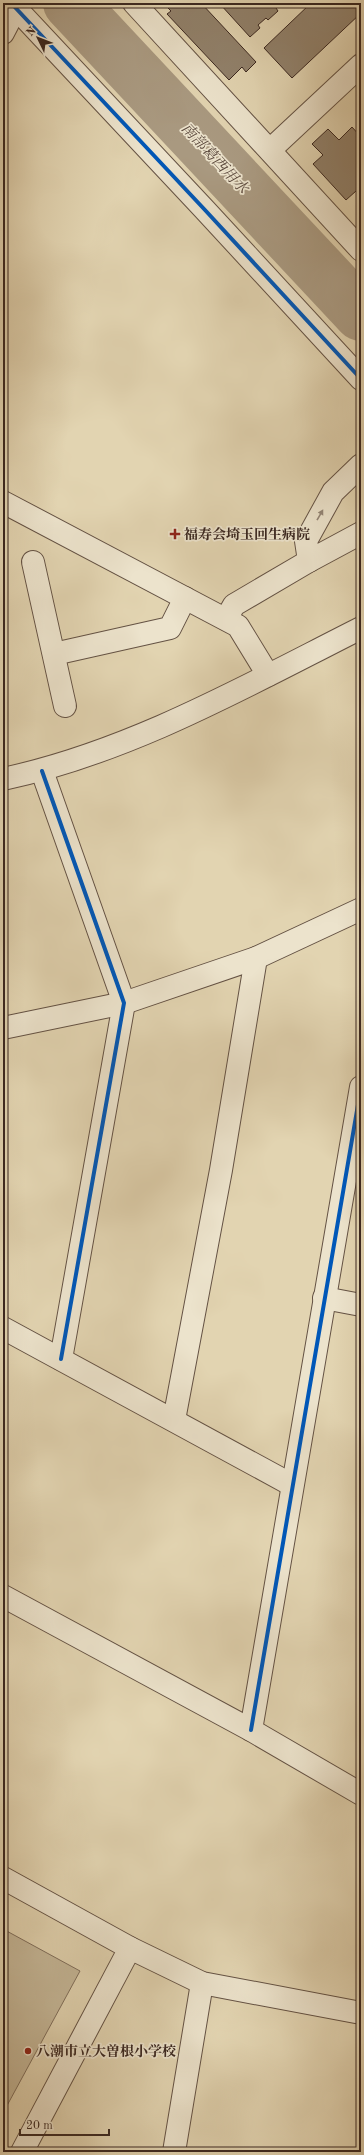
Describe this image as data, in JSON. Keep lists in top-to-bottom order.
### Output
{
  "water": ["南部葛西用水"],
  "places": {
    "health": ["福寿会埼玉回生病院"],
    "other": ["八潮市立大曽根小学校"]
  },
  "scale_bar": "20 m",
  "north": "top left"
}
